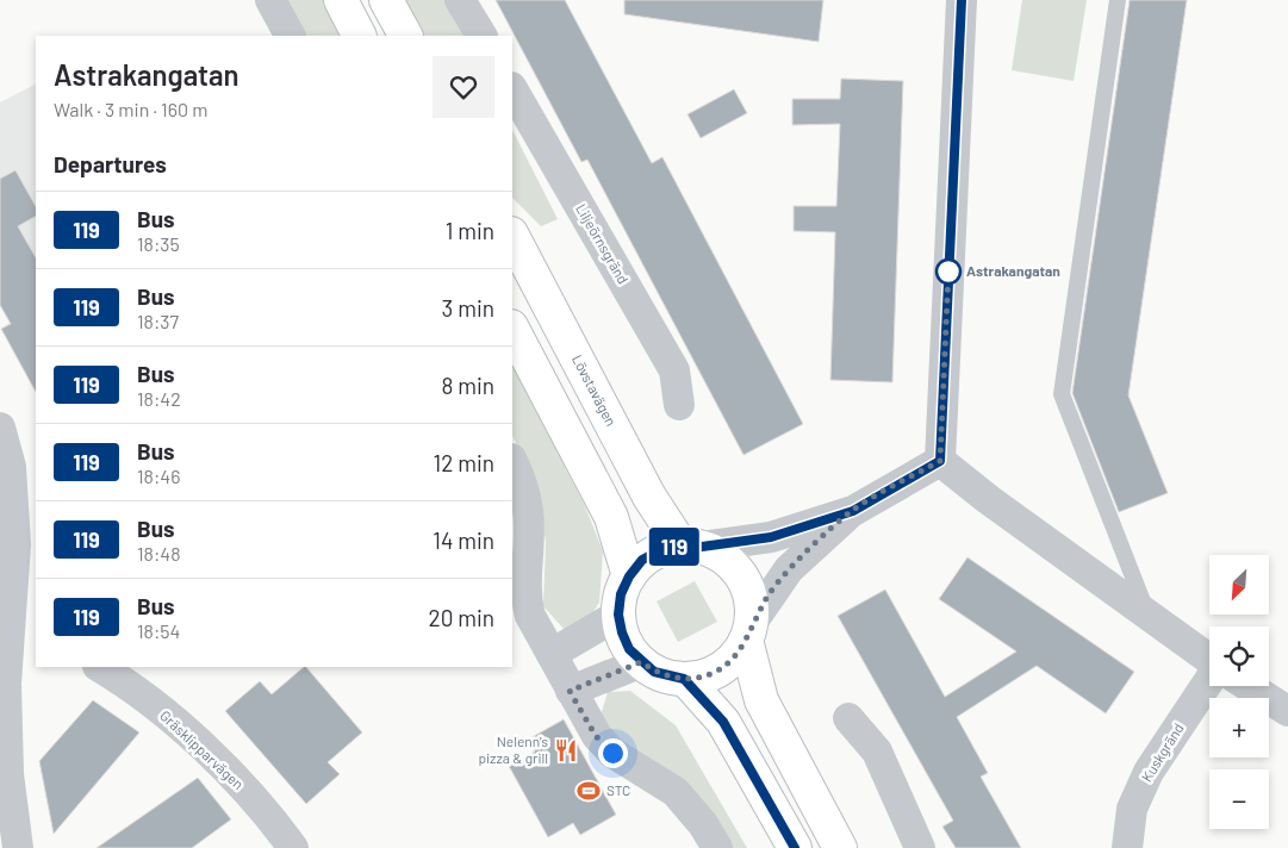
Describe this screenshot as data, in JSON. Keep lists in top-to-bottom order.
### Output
{
  "streets": {
    "street": [
      "Liljeörnsgränd",
      "Lövstavägen",
      "Gräsklipparvägen",
      "Kuskgränd"
    ]
  },
  "places": {
    "other": ["Astrakangatan"],
    "restaurant": ["Nelenn's pizza & grill"],
    "sports": ["STC"]
  },
  "lines": ["bus line 119"],
  "north": "bottom left",
  "page": {
    "on_map": "119",
    "heading": [
      ["Astrakangatan", "Walk · 3 min · 160 m"],
      "Departures"
    ],
    "list": [
      {
        "mark": "119",
        "name": "Bus",
        "note": "18:35",
        "value": "1 min"
      },
      {
        "mark": "119",
        "name": "Bus",
        "note": "18:37",
        "value": "3 min"
      },
      {
        "mark": "119",
        "name": "Bus",
        "note": "18:42",
        "value": "8 min"
      },
      {
        "mark": "119",
        "name": "Bus",
        "note": "18:46",
        "value": "12 min"
      },
      {
        "mark": "119",
        "name": "Bus",
        "note": "18:48",
        "value": "14 min"
      },
      {
        "mark": "119",
        "name": "Bus",
        "note": "18:54",
        "value": "20 min"
      }
    ],
    "map_buttons": ["+", "−"]
  }
}
